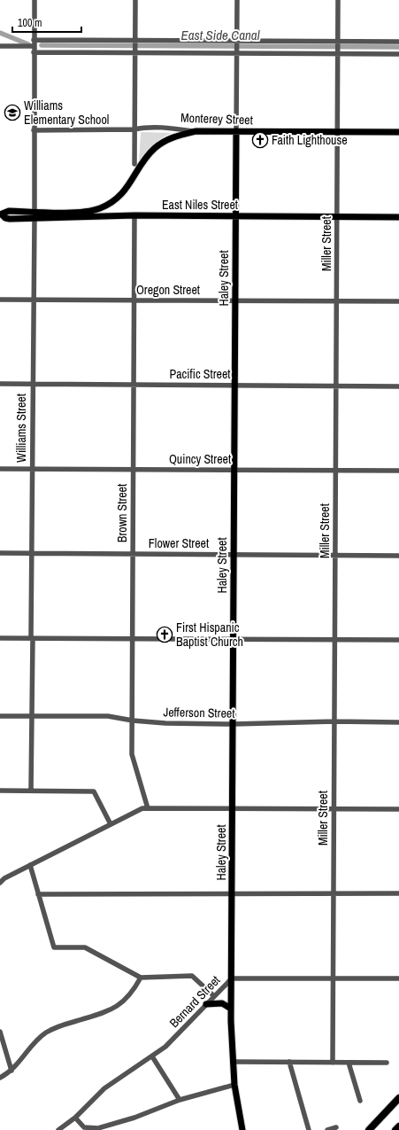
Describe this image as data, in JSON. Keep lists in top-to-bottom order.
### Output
{
  "streets": {
    "main road": ["Monterey Street", "East Niles Street", "Haley Street"],
    "street": [
      "Miller Street",
      "Oregon Street",
      "Pacific Street",
      "Williams Street",
      "Quincy Street",
      "Brown Street",
      "Flower Street",
      "Jefferson Street",
      "Bernard Street"
    ]
  },
  "crossings": [
    ["Monterey Street", "East Niles Street"],
    ["Monterey Street", "Miller Street"],
    ["Monterey Street", "Haley Street"],
    ["Monterey Street", "Williams Street"],
    ["East Niles Street", "Miller Street"],
    ["East Niles Street", "Haley Street"],
    ["East Niles Street", "Williams Street"],
    ["East Niles Street", "Brown Street"],
    ["Miller Street", "Oregon Street"],
    ["Miller Street", "Pacific Street"],
    ["Miller Street", "Quincy Street"],
    ["Miller Street", "Flower Street"],
    ["Miller Street", "Jefferson Street"],
    ["Miller Street", "Bernard Street"],
    ["Haley Street", "Oregon Street"],
    ["Haley Street", "Pacific Street"],
    ["Haley Street", "Quincy Street"],
    ["Haley Street", "Flower Street"],
    ["Haley Street", "Jefferson Street"],
    ["Haley Street", "Bernard Street"],
    ["Oregon Street", "Williams Street"],
    ["Oregon Street", "Brown Street"],
    ["Pacific Street", "Williams Street"],
    ["Pacific Street", "Brown Street"],
    ["Williams Street", "Quincy Street"],
    ["Williams Street", "Flower Street"],
    ["Williams Street", "Jefferson Street"],
    ["Quincy Street", "Brown Street"],
    ["Brown Street", "Flower Street"],
    ["Brown Street", "Jefferson Street"]
  ],
  "water": ["East Side Canal"],
  "places": {
    "school or university": ["Williams Elementary School"],
    "church": ["Faith Lighthouse", "First Hispanic Baptist Church"]
  },
  "scale_bar": "100 m"
}
